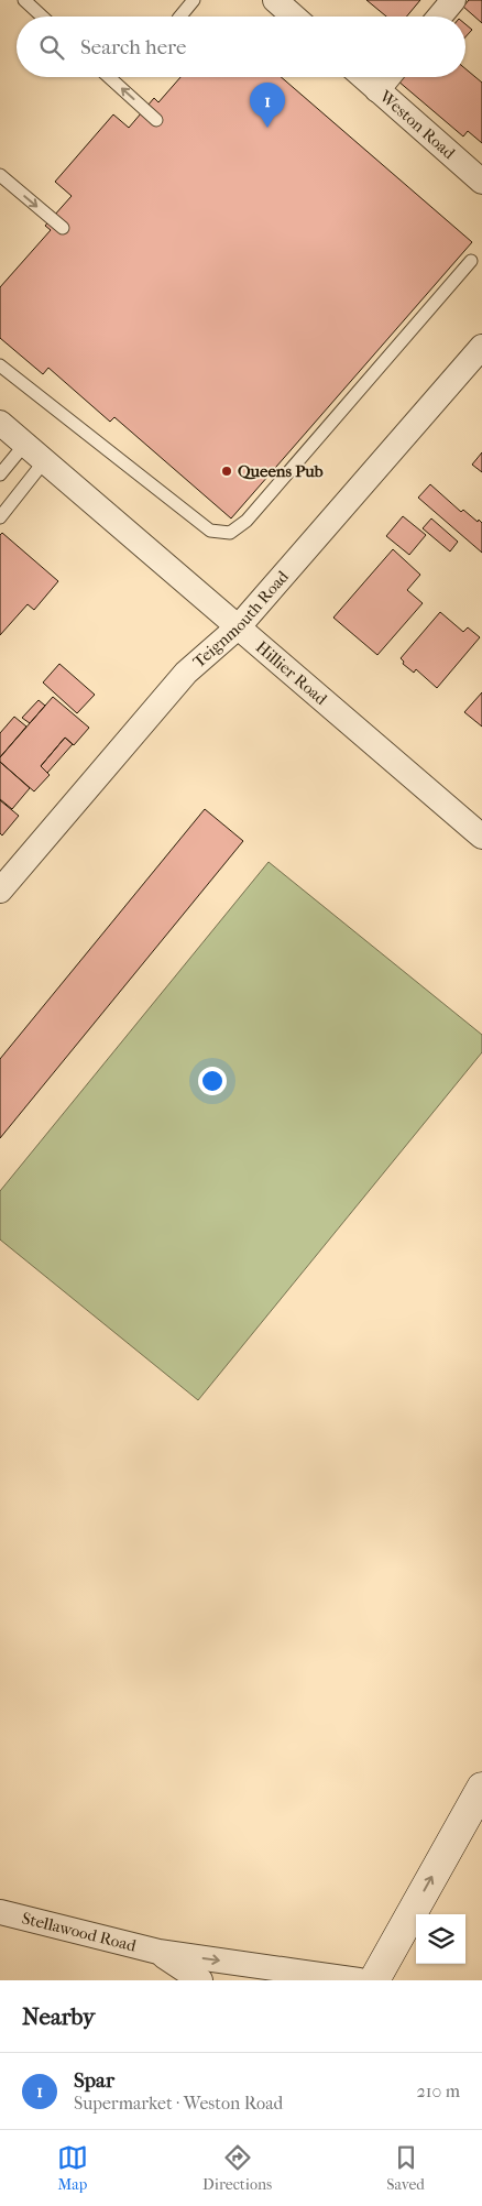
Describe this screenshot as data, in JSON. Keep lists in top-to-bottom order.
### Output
{
  "streets": {
    "street": [
      "Weston Road",
      "Teignmouth Road",
      "Hillier Road",
      "Stellawood Road"
    ]
  },
  "crossings": [
    ["Teignmouth Road", "Hillier Road"]
  ],
  "one_way": ["Stellawood Road"],
  "places": ["Queens Pub"],
  "page": {
    "search": "Search here",
    "pins": "1",
    "heading": "Nearby",
    "list": [
      {
        "mark": "1",
        "name": "Spar",
        "note": "Supermarket · Weston Road",
        "value": "210 m"
      }
    ],
    "nav": ["Map", "Directions", "Saved"]
  }
}
